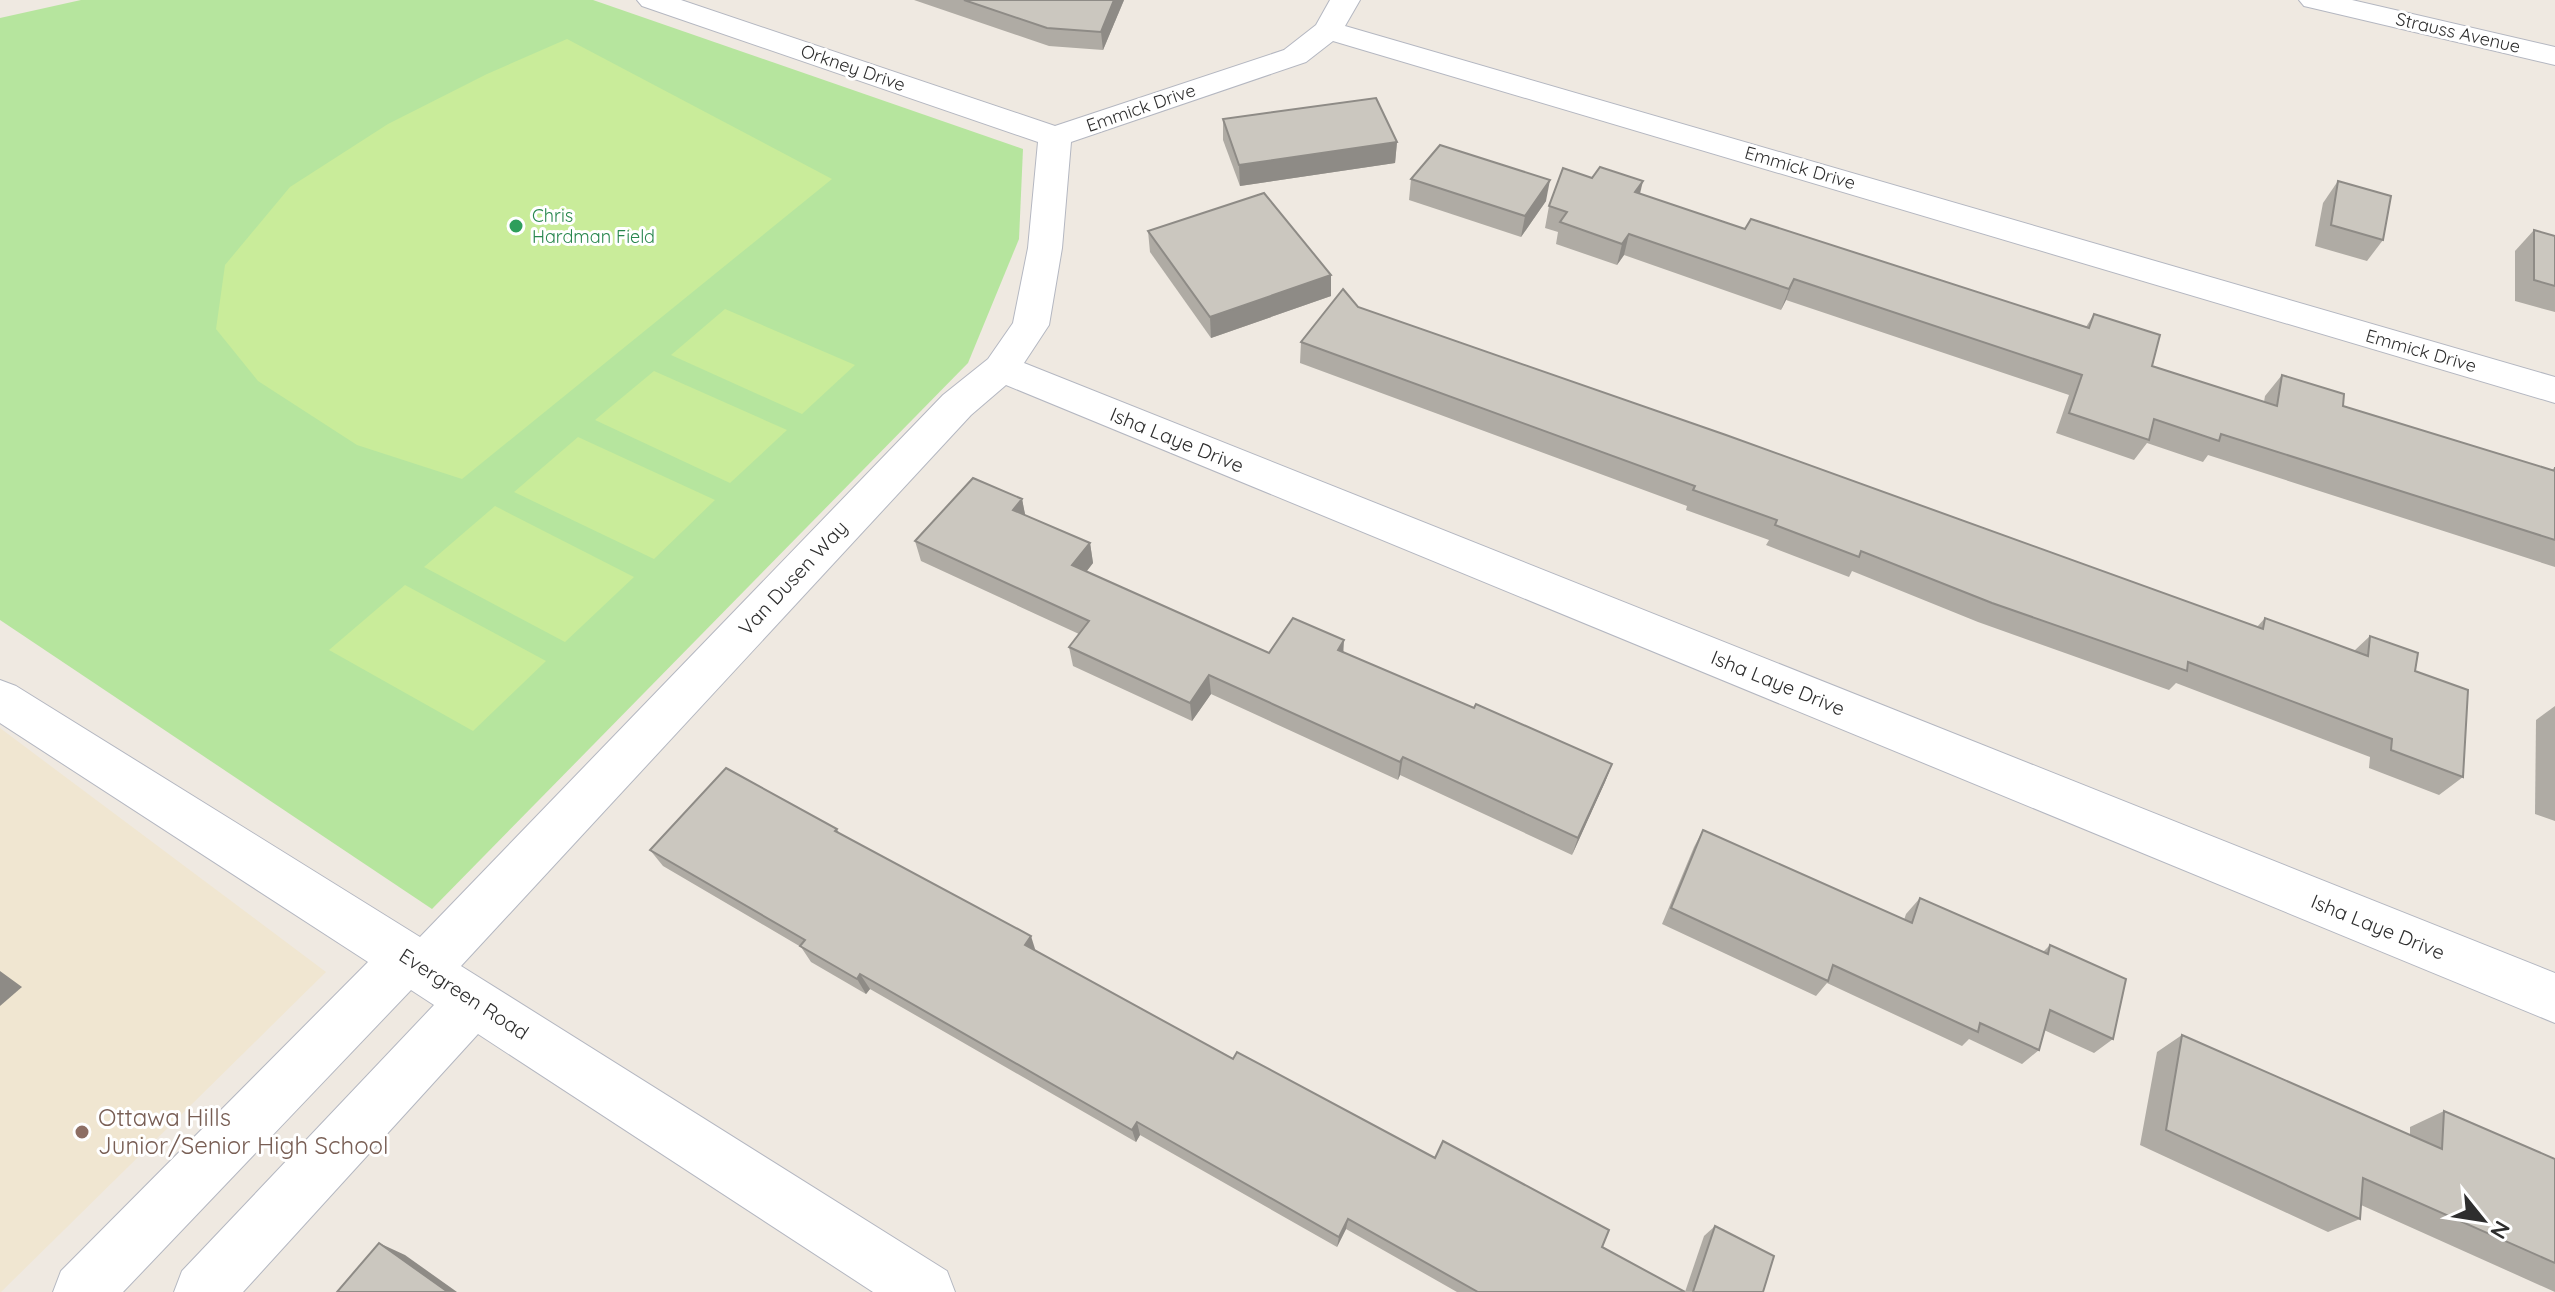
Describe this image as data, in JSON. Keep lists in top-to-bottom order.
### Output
{
  "streets": {
    "street": [
      "Strauss Avenue",
      "Orkney Drive",
      "Emmick Drive",
      "Isha Laye Drive",
      "Van Dusen Way",
      "Evergreen Road"
    ]
  },
  "crossings": [
    ["Orkney Drive", "Emmick Drive"],
    ["Orkney Drive", "Van Dusen Way"],
    ["Emmick Drive", "Van Dusen Way"],
    ["Isha Laye Drive", "Van Dusen Way"],
    ["Van Dusen Way", "Evergreen Road"]
  ],
  "places": ["Chris Hardman Field", "Ottawa Hills Junior/Senior High School"],
  "north": "bottom right"
}
